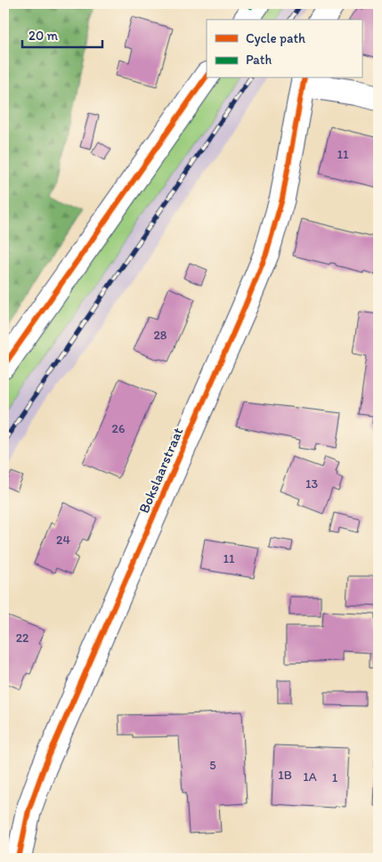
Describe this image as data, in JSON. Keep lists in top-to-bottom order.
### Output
{
  "streets": {
    "street": ["Bokslaarstraat"]
  },
  "house_numbers": [
    "11",
    "28",
    "26",
    "13",
    "24",
    "11",
    "22",
    "5",
    "1B",
    "1A",
    "1"
  ],
  "legend": ["Cycle path", "Path"],
  "scale_bar": "20 m"
}
